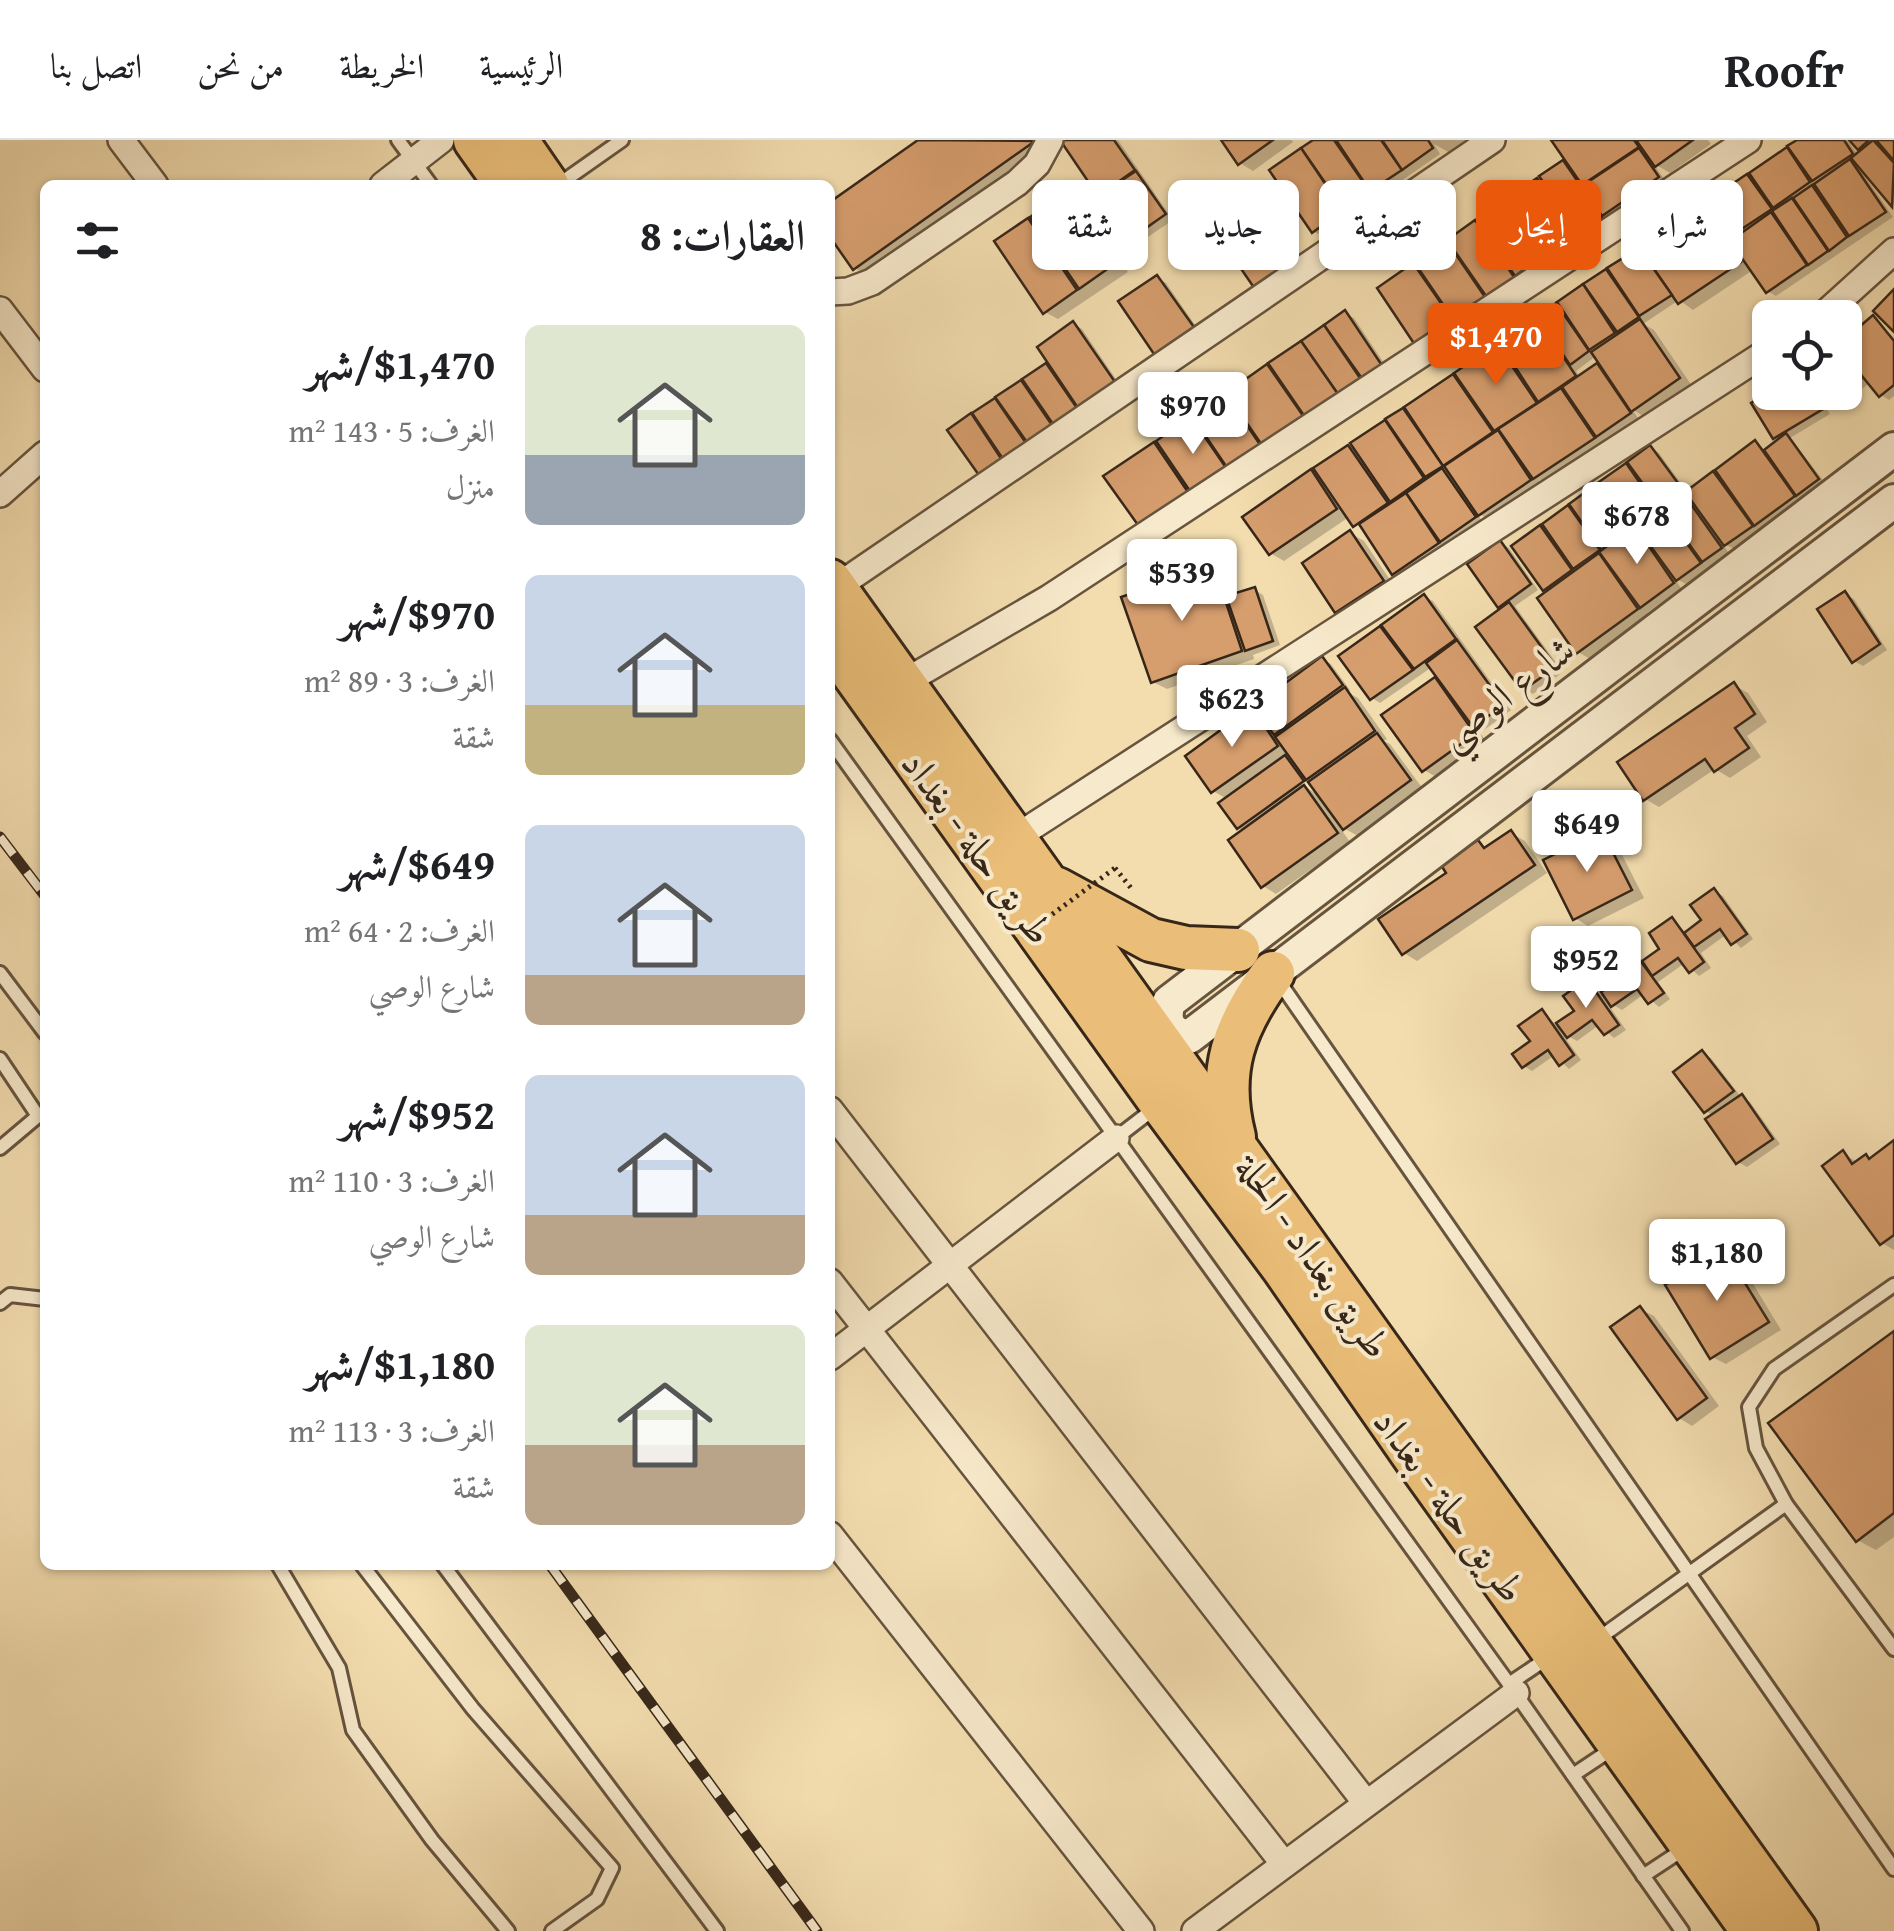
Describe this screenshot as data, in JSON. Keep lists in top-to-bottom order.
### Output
{
  "streets": {
    "main road": ["طريق حلة - بغداد", "طريق بغداد - الحلة"],
    "street": ["شارع الوصي"]
  },
  "crossings": [
    ["طريق حلة - بغداد", "طريق بغداد - الحلة"]
  ],
  "page": {
    "header": "Roofr",
    "nav": [
      "الرئيسية",
      "الخريطة",
      "من نحن",
      "اتصل بنا"
    ],
    "chip": [
      "شراء",
      "إيجار",
      "تصفية",
      "جديد",
      "شقة"
    ],
    "heading": "العقارات: 8",
    "list": [
      {
        "name": "$1,470/شهر",
        "note": "الغرف: 5 · 143 m² · منزل"
      },
      {
        "name": "$970/شهر",
        "note": "الغرف: 3 · 89 m² · شقة"
      },
      {
        "name": "$649/شهر",
        "note": "الغرف: 2 · 64 m² · شارع الوصي"
      },
      {
        "name": "$952/شهر",
        "note": "الغرف: 3 · 110 m² · شارع الوصي"
      },
      {
        "name": "$1,180/شهر",
        "note": "الغرف: 3 · 113 m² · شقة"
      }
    ],
    "price": [
      "$1,470",
      "$970",
      "$678",
      "$539",
      "$623",
      "$649",
      "$952",
      "$1,180"
    ]
  }
}
